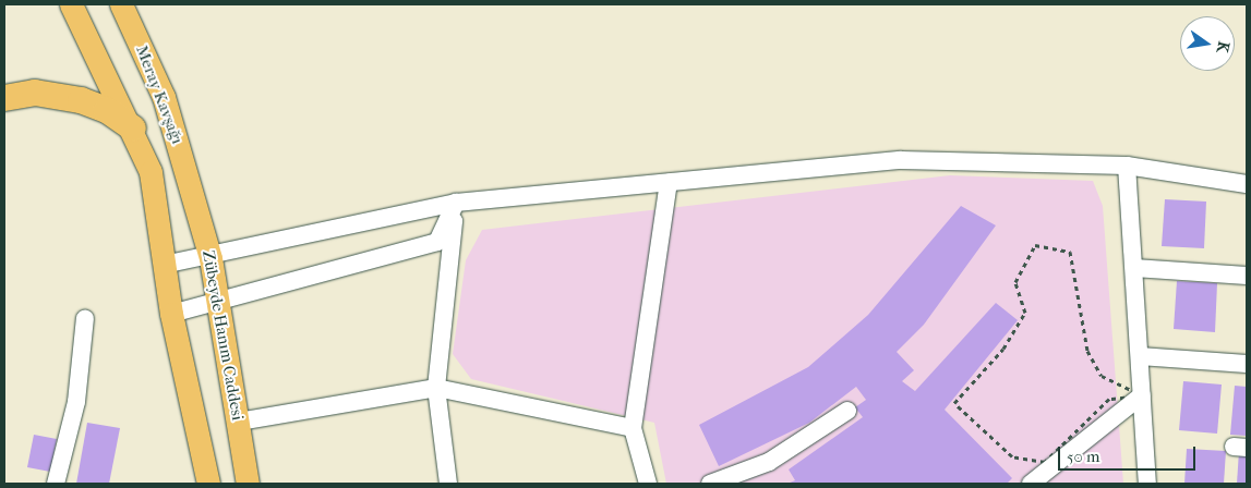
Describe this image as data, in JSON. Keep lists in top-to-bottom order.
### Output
{
  "streets": {
    "main road": ["Meray Kavşağı", "Zübeyde Hanım Caddesi"]
  },
  "crossings": [
    ["Meray Kavşağı", "Zübeyde Hanım Caddesi"]
  ],
  "scale_bar": "50 m",
  "north": "right"
}
